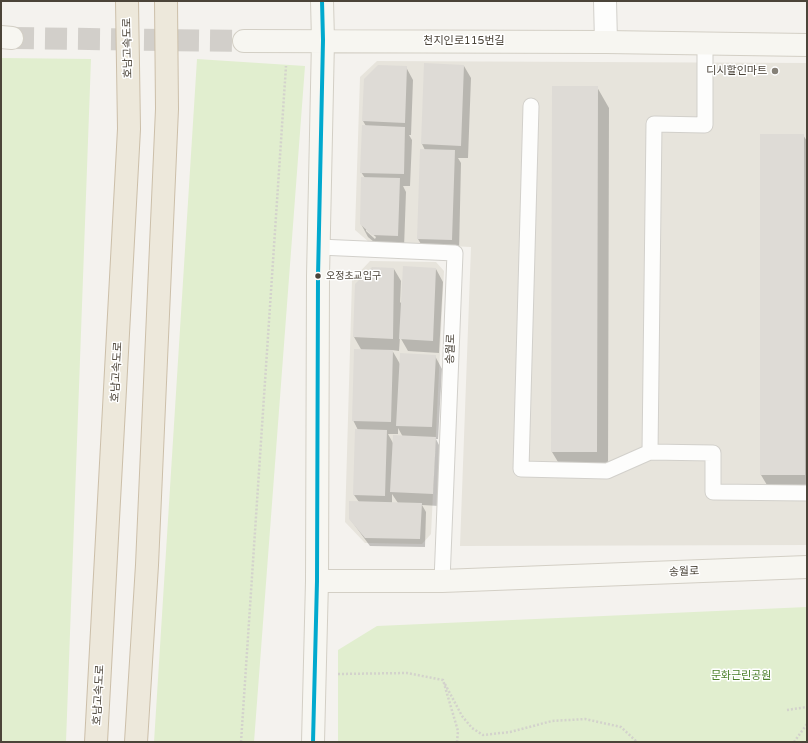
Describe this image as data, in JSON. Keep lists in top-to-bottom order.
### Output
{
  "streets": {
    "highway": ["호남고속도로"],
    "street": ["천지인로115번길", "송월로"]
  },
  "parks": ["문화근린공원"],
  "places": ["디시할인마트", "오정초교입구"]
}
